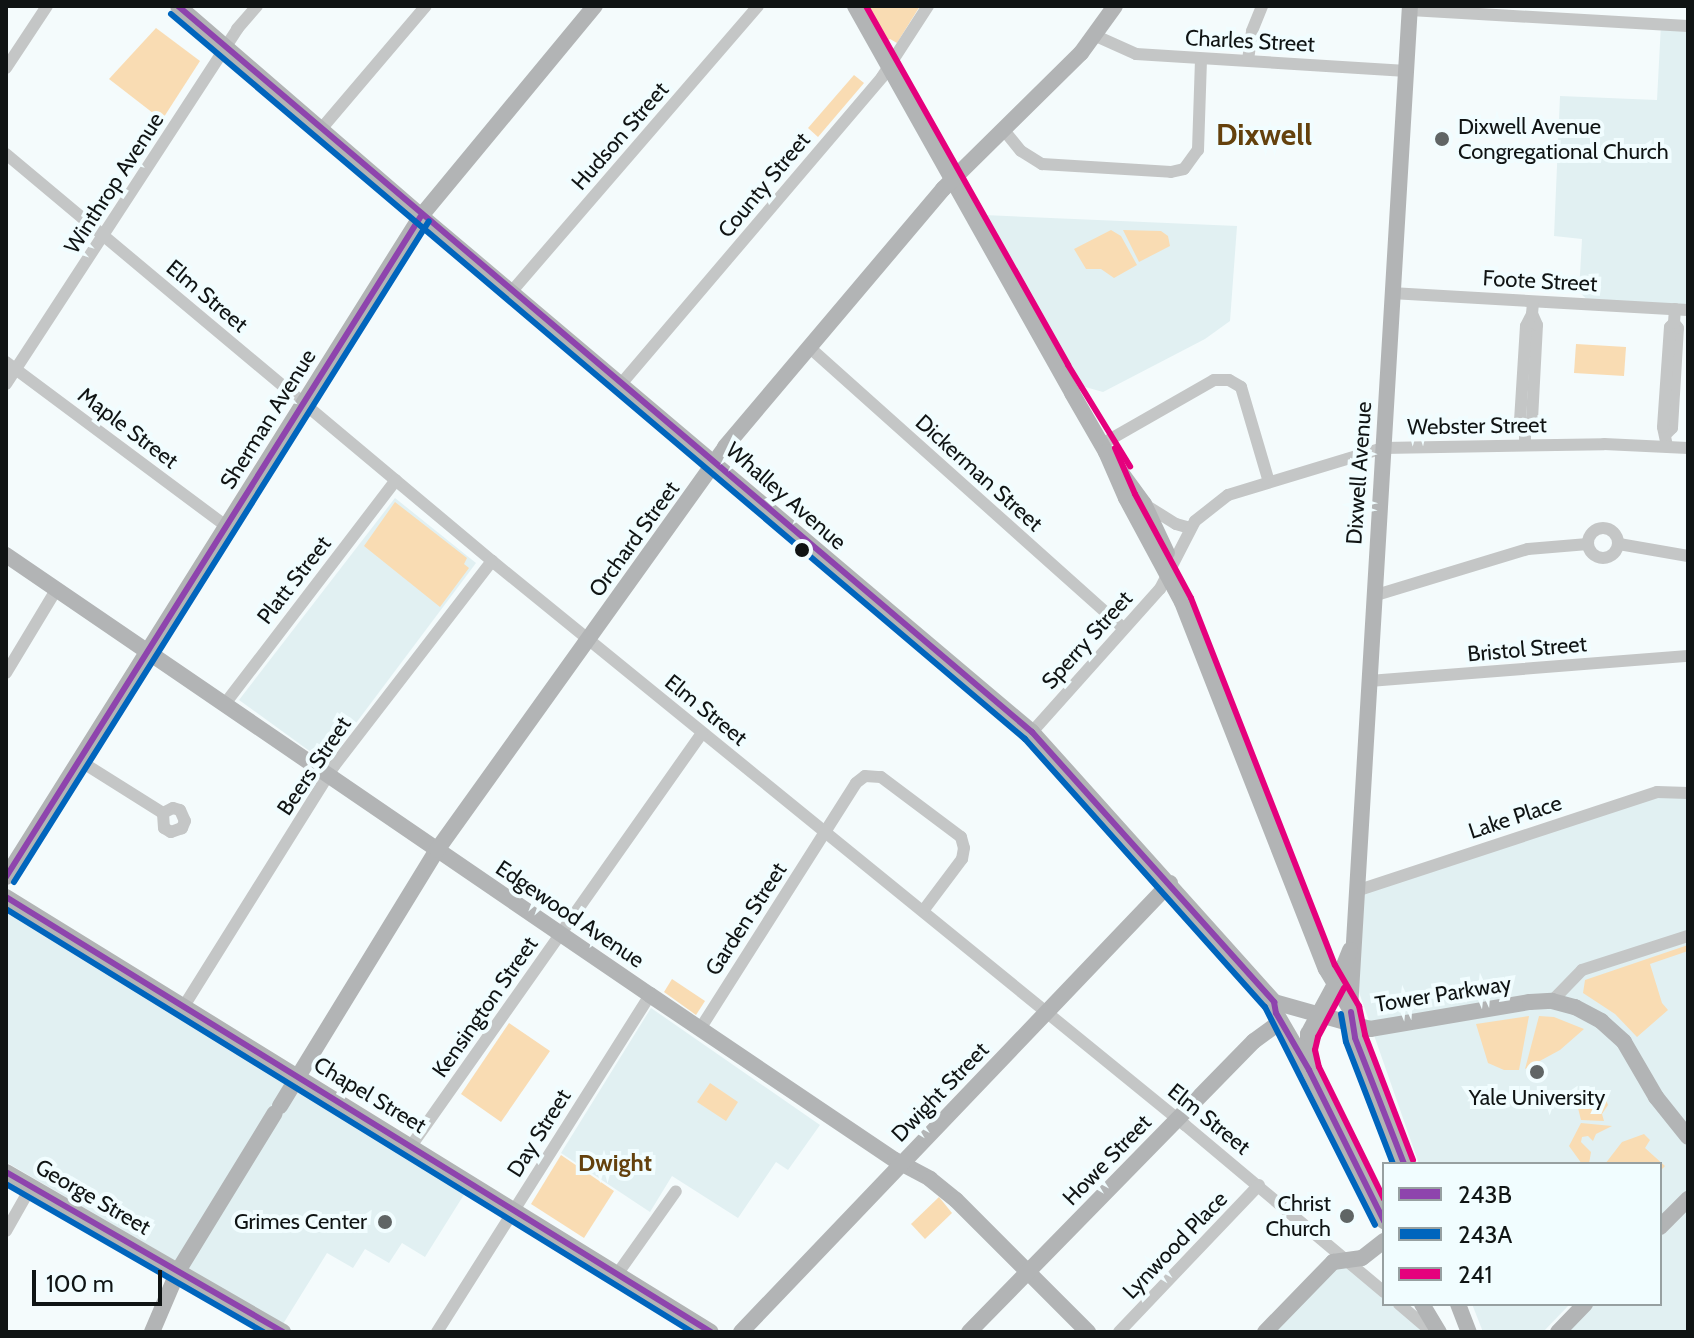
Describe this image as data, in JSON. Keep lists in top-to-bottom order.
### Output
{
  "streets": {
    "main road": [
      "Sherman Avenue",
      "Dixwell Avenue",
      "Whalley Avenue",
      "Orchard Street",
      "Edgewood Avenue",
      "Tower Parkway",
      "Dwight Street",
      "Chapel Street",
      "Howe Street",
      "George Street"
    ],
    "street": [
      "Charles Street",
      "Hudson Street",
      "Winthrop Avenue",
      "County Street",
      "Foote Street",
      "Elm Street",
      "Webster Street",
      "Maple Street",
      "Dickerman Street",
      "Platt Street",
      "Sperry Street",
      "Bristol Street",
      "Beers Street",
      "Lake Place",
      "Garden Street",
      "Kensington Street",
      "Day Street",
      "Lynwood Place"
    ]
  },
  "crossings": [
    ["Charles Street", "Dixwell Avenue"],
    ["Charles Street", "Orchard Street"],
    ["Hudson Street", "Whalley Avenue"],
    ["Winthrop Avenue", "Elm Street"],
    ["Winthrop Avenue", "Maple Street"],
    ["Winthrop Avenue", "Whalley Avenue"],
    ["County Street", "Whalley Avenue"],
    ["Foote Street", "Dixwell Avenue"],
    ["Elm Street", "Sherman Avenue"],
    ["Elm Street", "Orchard Street"],
    ["Elm Street", "Platt Street"],
    ["Elm Street", "Beers Street"],
    ["Elm Street", "Garden Street"],
    ["Elm Street", "Kensington Street"],
    ["Elm Street", "Dwight Street"],
    ["Elm Street", "Howe Street"],
    ["Elm Street", "Lynwood Place"],
    ["Sherman Avenue", "Maple Street"],
    ["Sherman Avenue", "Whalley Avenue"],
    ["Sherman Avenue", "Edgewood Avenue"],
    ["Webster Street", "Dixwell Avenue"],
    ["Webster Street", "Sperry Street"],
    ["Dickerman Street", "Orchard Street"],
    ["Dickerman Street", "Sperry Street"],
    ["Dixwell Avenue", "Whalley Avenue"],
    ["Dixwell Avenue", "Bristol Street"],
    ["Dixwell Avenue", "Lake Place"],
    ["Dixwell Avenue", "Tower Parkway"],
    ["Whalley Avenue", "Orchard Street"],
    ["Whalley Avenue", "Sperry Street"],
    ["Whalley Avenue", "Tower Parkway"],
    ["Whalley Avenue", "Dwight Street"],
    ["Whalley Avenue", "Howe Street"],
    ["Orchard Street", "Edgewood Avenue"],
    ["Orchard Street", "Chapel Street"],
    ["Orchard Street", "George Street"],
    ["Platt Street", "Edgewood Avenue"],
    ["Beers Street", "Edgewood Avenue"],
    ["Beers Street", "Chapel Street"],
    ["Edgewood Avenue", "Garden Street"],
    ["Edgewood Avenue", "Kensington Street"],
    ["Edgewood Avenue", "Dwight Street"],
    ["Edgewood Avenue", "Day Street"],
    ["Edgewood Avenue", "Howe Street"],
    ["Kensington Street", "Chapel Street"],
    ["Chapel Street", "Day Street"]
  ],
  "districts": ["Dixwell", "Dwight"],
  "places": [
    "Dixwell Avenue Congregational Church",
    "Yale University",
    "Christ Church",
    "Grimes Center"
  ],
  "lines": ["transit line 243B", "transit line 241", "transit line 243A"],
  "legend": ["243B", "243A", "241"],
  "scale_bar": "100 m"
}
